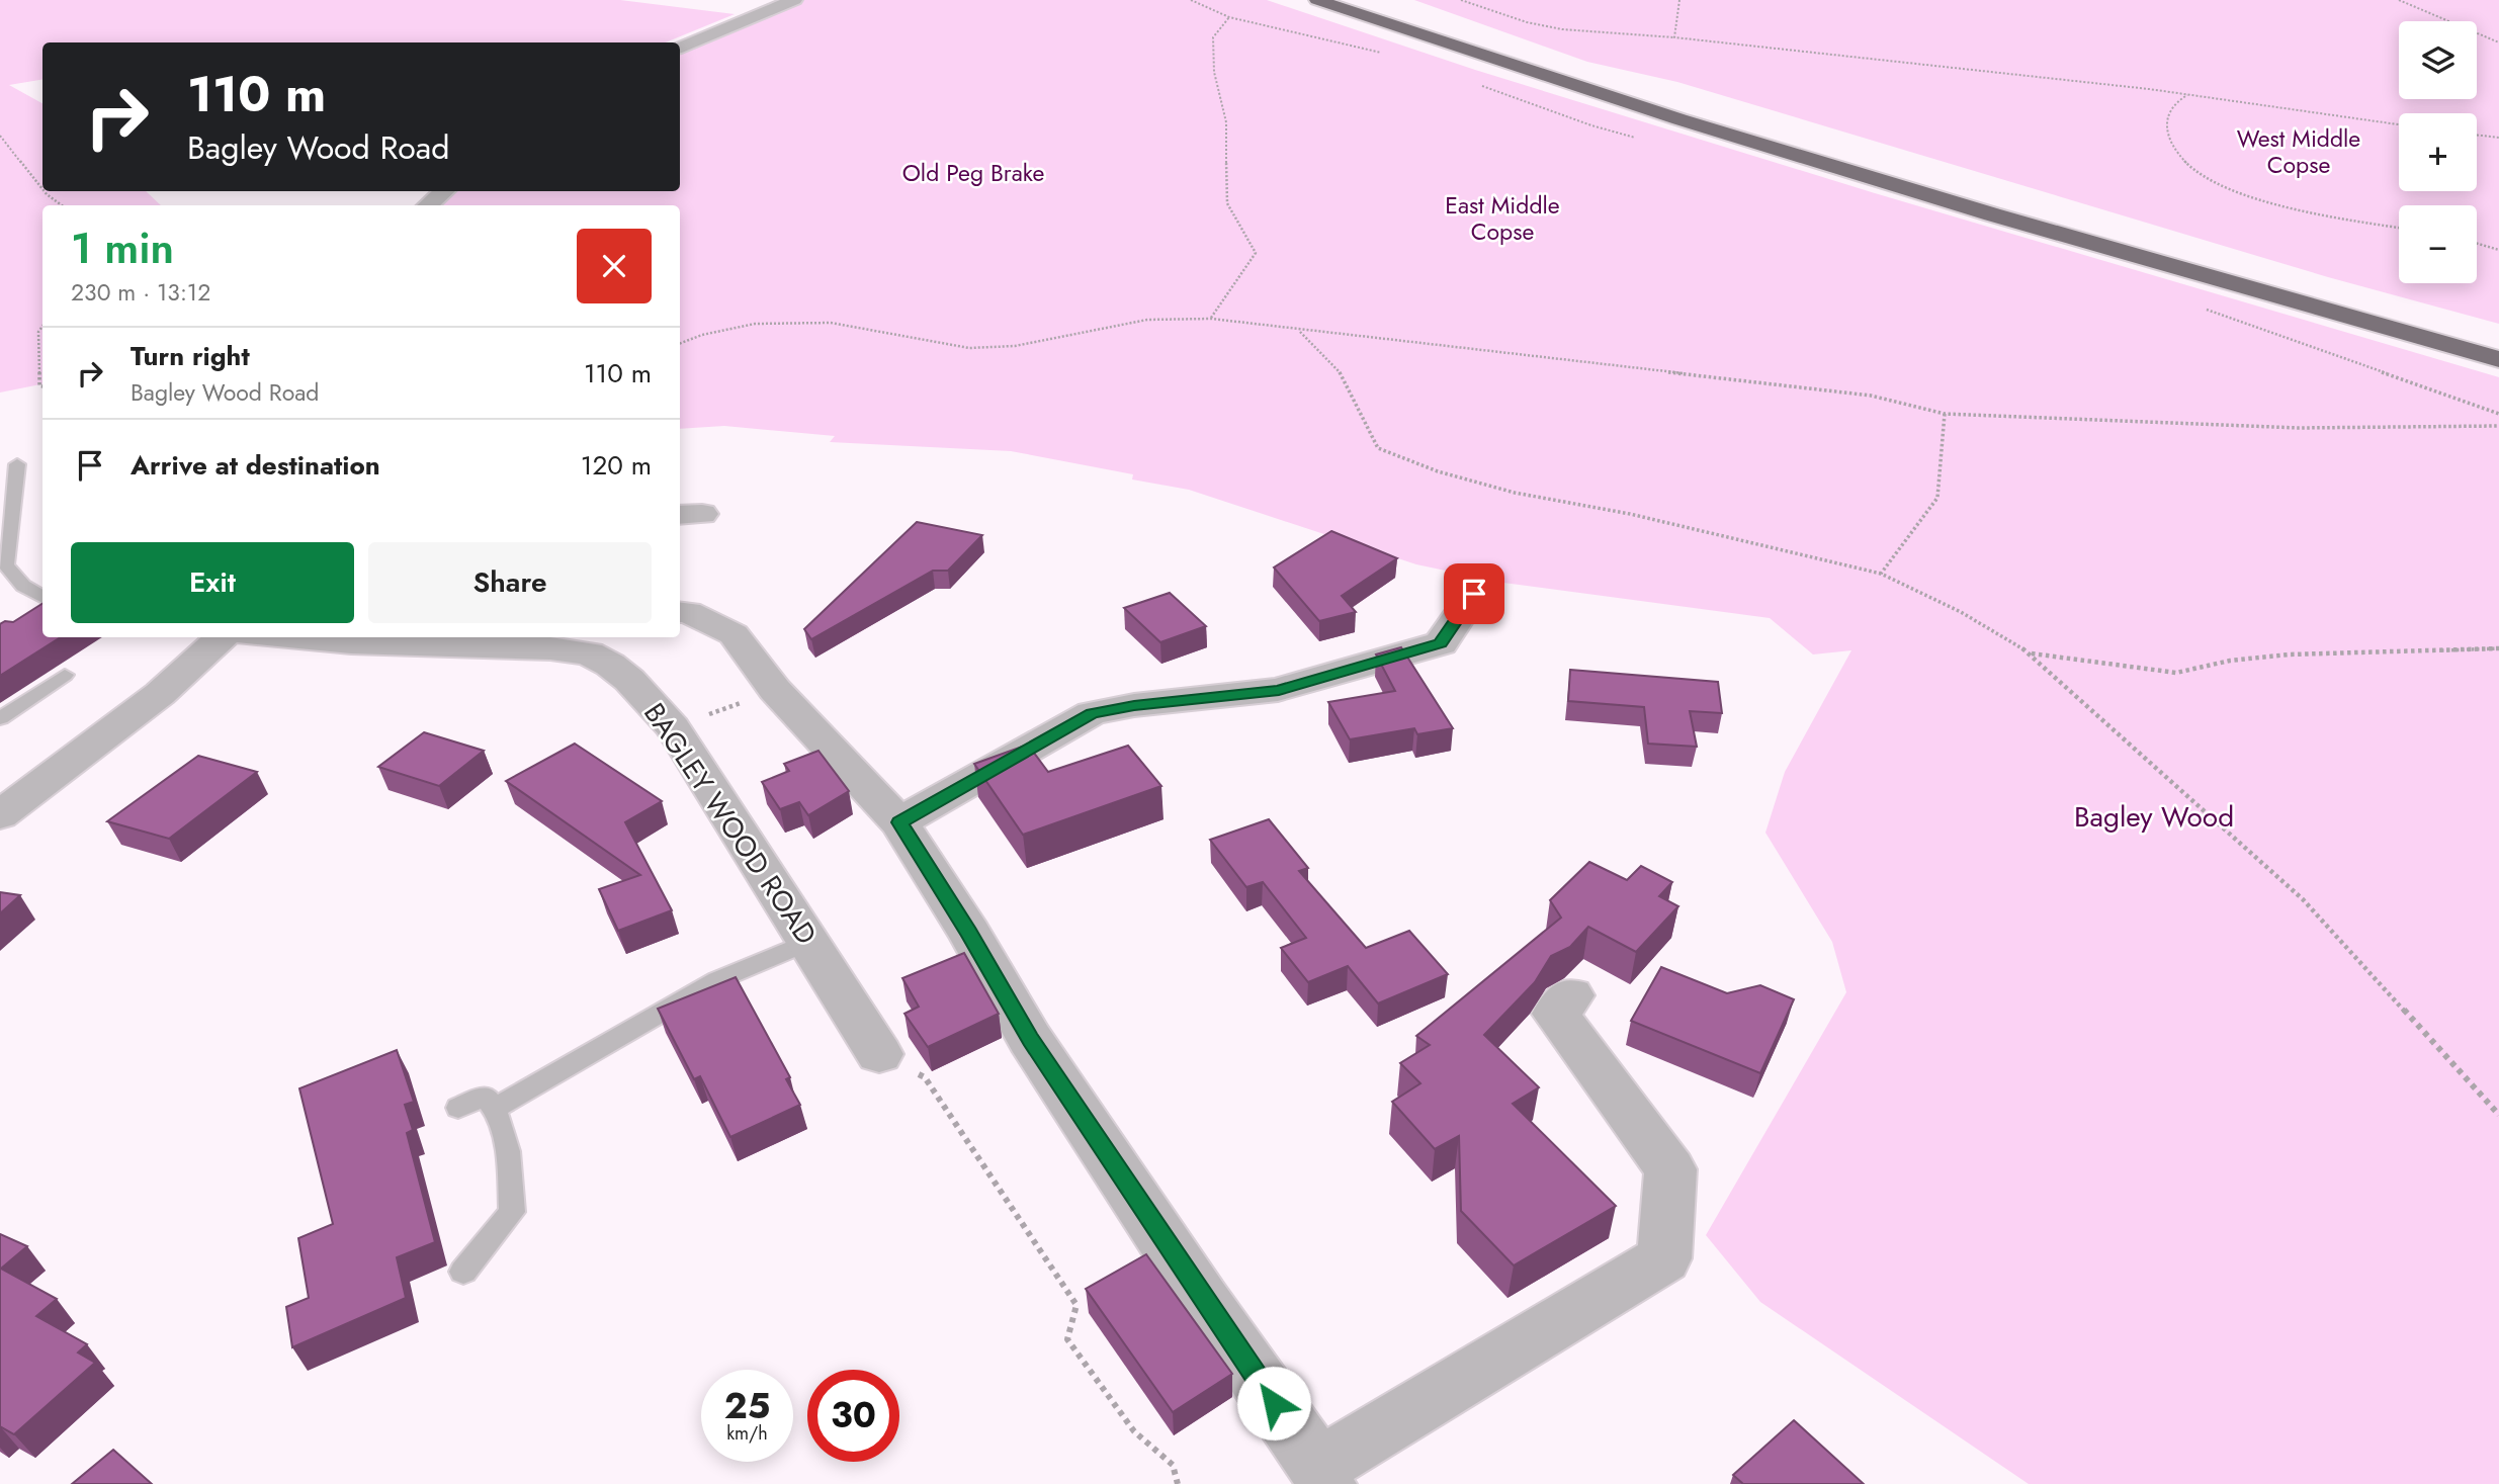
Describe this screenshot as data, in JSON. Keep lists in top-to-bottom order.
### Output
{
  "streets": {
    "street": ["BAGLEY WOOD ROAD"]
  },
  "parks": [
    "West Middle Copse",
    "Old Peg Brake",
    "East Middle Copse",
    "Bagley Wood"
  ],
  "page": {
    "map_buttons": ["+", "−"],
    "turn": ["110 m", "Bagley Wood Road"],
    "heading": ["1 min", "230 m · 13:12"],
    "list": [
      {
        "name": "Turn right",
        "note": "Bagley Wood Road",
        "value": "110 m"
      },
      {
        "name": "Arrive at destination",
        "value": "120 m"
      }
    ],
    "buttons": ["Exit", "Share"],
    "speed": "25 km/h",
    "limit": "30"
  }
}
